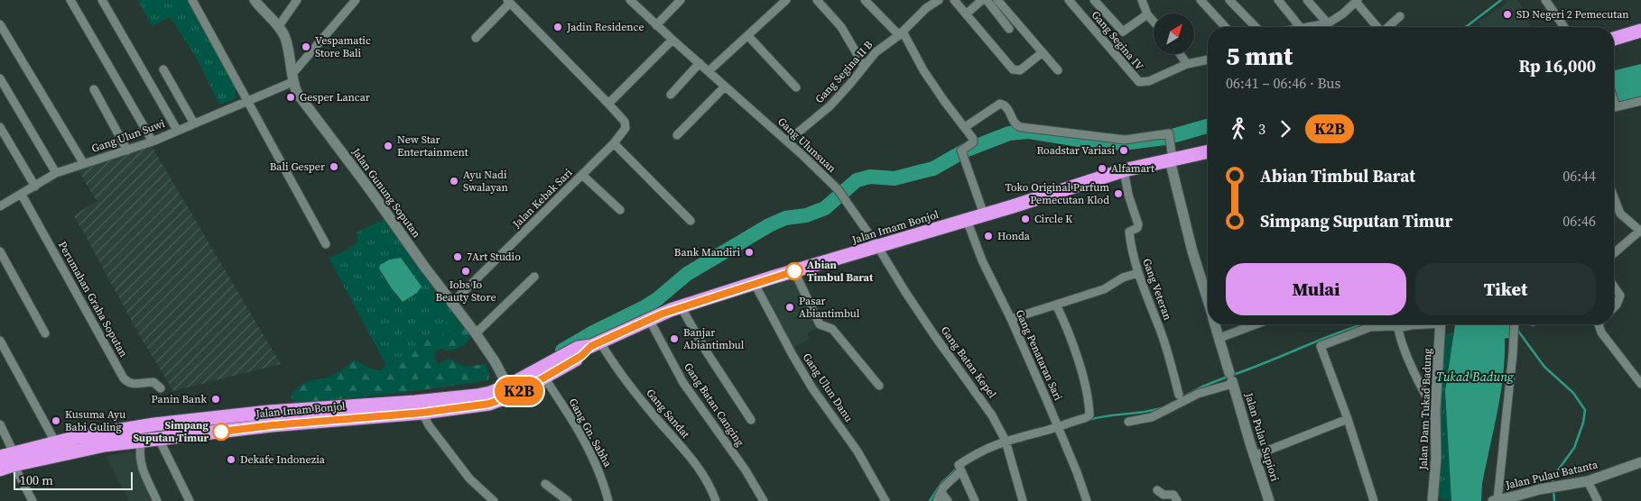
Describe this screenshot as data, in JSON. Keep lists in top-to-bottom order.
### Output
{
  "streets": {
    "highway": ["Jalan Imam Bonjol"],
    "street": [
      "Gang Segina IV",
      "Gang Segina II B",
      "Gang Ulun Suwi",
      "Gang Ulunsuan",
      "Jalan Gunung Soputan",
      "Jalan Kebak Sari",
      "Gang Veteran",
      "Perumahan Graha Soputan",
      "Gang Penataran Sari",
      "Gang Batan Kepel",
      "Gang Ulun Danu",
      "Gang Batan Canging",
      "Jalan Dam Tukad Badung",
      "Gang Sandat",
      "Gang Gn. Sabha",
      "Jalan Pulau Supiori",
      "Jalan Pulau Batanta"
    ]
  },
  "crossings": [
    ["Gang Segina II B", "Gang Ulunsuan"],
    ["Gang Ulun Suwi", "Jalan Gunung Soputan"],
    ["Gang Ulun Suwi", "Perumahan Graha Soputan"],
    ["Gang Ulunsuan", "Jalan Imam Bonjol"],
    ["Gang Ulunsuan", "Gang Batan Kepel"],
    ["Jalan Gunung Soputan", "Jalan Kebak Sari"],
    ["Jalan Gunung Soputan", "Jalan Imam Bonjol"],
    ["Jalan Imam Bonjol", "Gang Veteran"],
    ["Jalan Imam Bonjol", "Gang Penataran Sari"],
    ["Jalan Imam Bonjol", "Gang Batan Kepel"],
    ["Jalan Imam Bonjol", "Gang Ulun Danu"],
    ["Jalan Imam Bonjol", "Gang Batan Canging"],
    ["Jalan Imam Bonjol", "Gang Sandat"],
    ["Jalan Imam Bonjol", "Gang Gn. Sabha"],
    ["Jalan Imam Bonjol", "Jalan Pulau Supiori"]
  ],
  "water": ["Tukad Badung"],
  "places": [
    "SD Negeri 2 Pemecutan",
    "Jadin Residence",
    "Vespamatic Store Bali",
    "Gesper Lancar",
    "New Star Entertainment",
    "Roadstar Variasi",
    "Bali Gesper",
    "Alfamart",
    "Ayu Nadi Swalayan",
    "Toko Original Parfum Pemecutan Klod",
    "Circle K",
    "Honda",
    "Bank Mandiri",
    "7Art Studio",
    "Iobs Io Beauty Store",
    "Abian Timbul Barat",
    "Pasar Abiantimbul",
    "Banjar Abiantimbul",
    "Panin Bank",
    "Kusuma Ayu Babi Guling",
    "Simpang Suputan Timur",
    "Dekafe Indonezia"
  ],
  "lines": ["bus line K2B"],
  "scale_bar": "100 m",
  "north": "top right",
  "page": {
    "on_map": "K2B",
    "heading": ["5 mnt", "06:41 – 06:46 · Bus", "Rp 16,000"],
    "legs": ["3", "K2B"],
    "list": [
      {
        "name": "Abian Timbul Barat",
        "value": "06:44"
      },
      {
        "name": "Simpang Suputan Timur",
        "value": "06:46"
      }
    ],
    "buttons": ["Mulai", "Tiket"],
    "scale": "100 m"
  }
}
